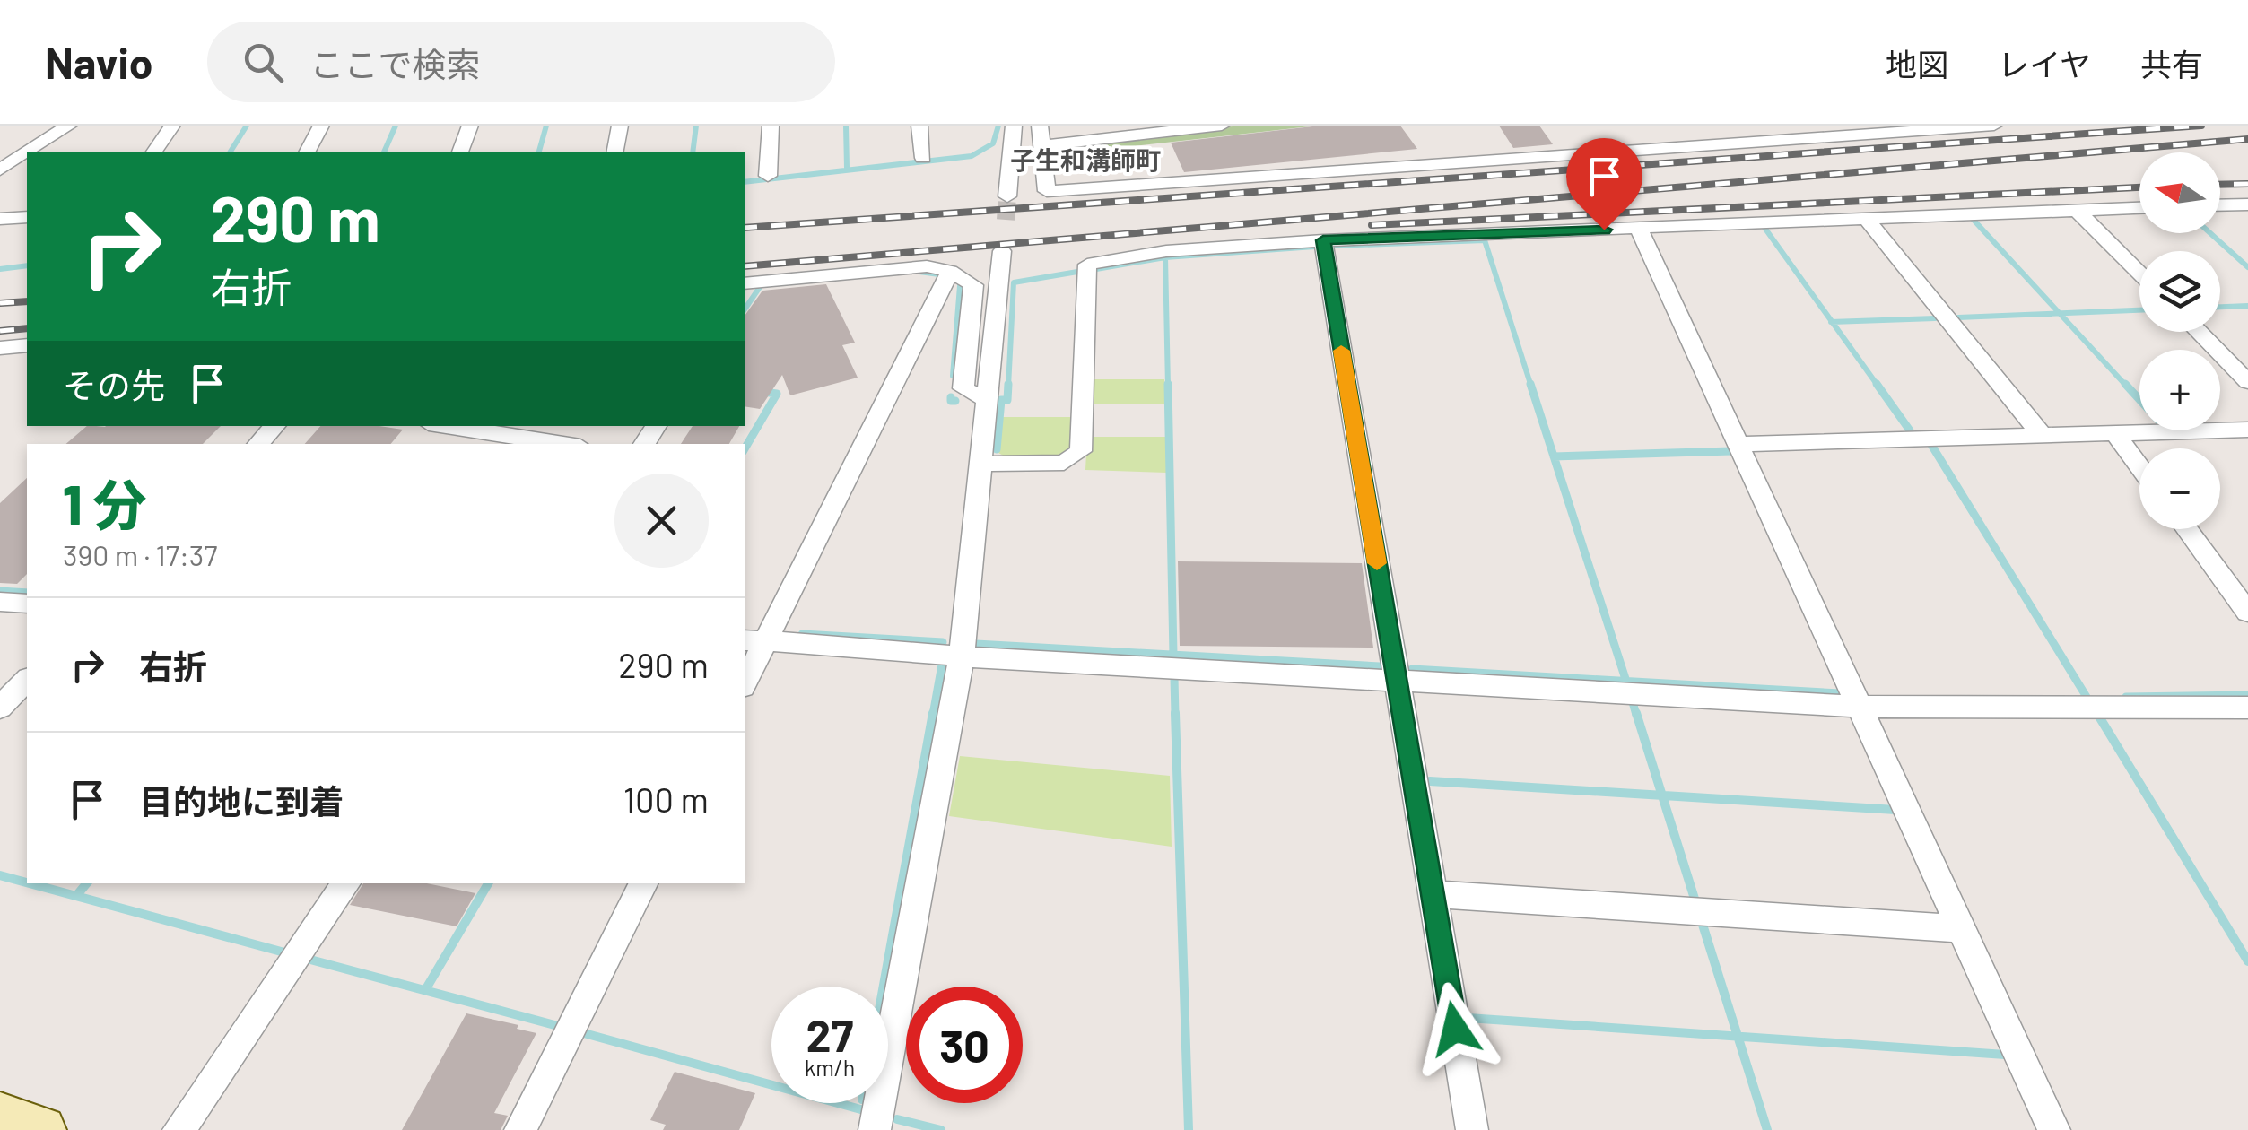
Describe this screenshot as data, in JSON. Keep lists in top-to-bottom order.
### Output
{
  "districts": ["子生和溝師町"],
  "north": "left",
  "page": {
    "header": "Navio",
    "search": "ここで検索",
    "nav": ["地図", "レイヤ", "共有"],
    "map_buttons": ["+", "−"],
    "turn": ["290 m", "右折"],
    "then": "その先",
    "heading": ["1 分", "390 m · 17:37"],
    "list": [
      {
        "name": "右折",
        "value": "290 m"
      },
      {
        "name": "目的地に到着",
        "value": "100 m"
      }
    ],
    "speed": "27 km/h",
    "limit": "30"
  }
}
